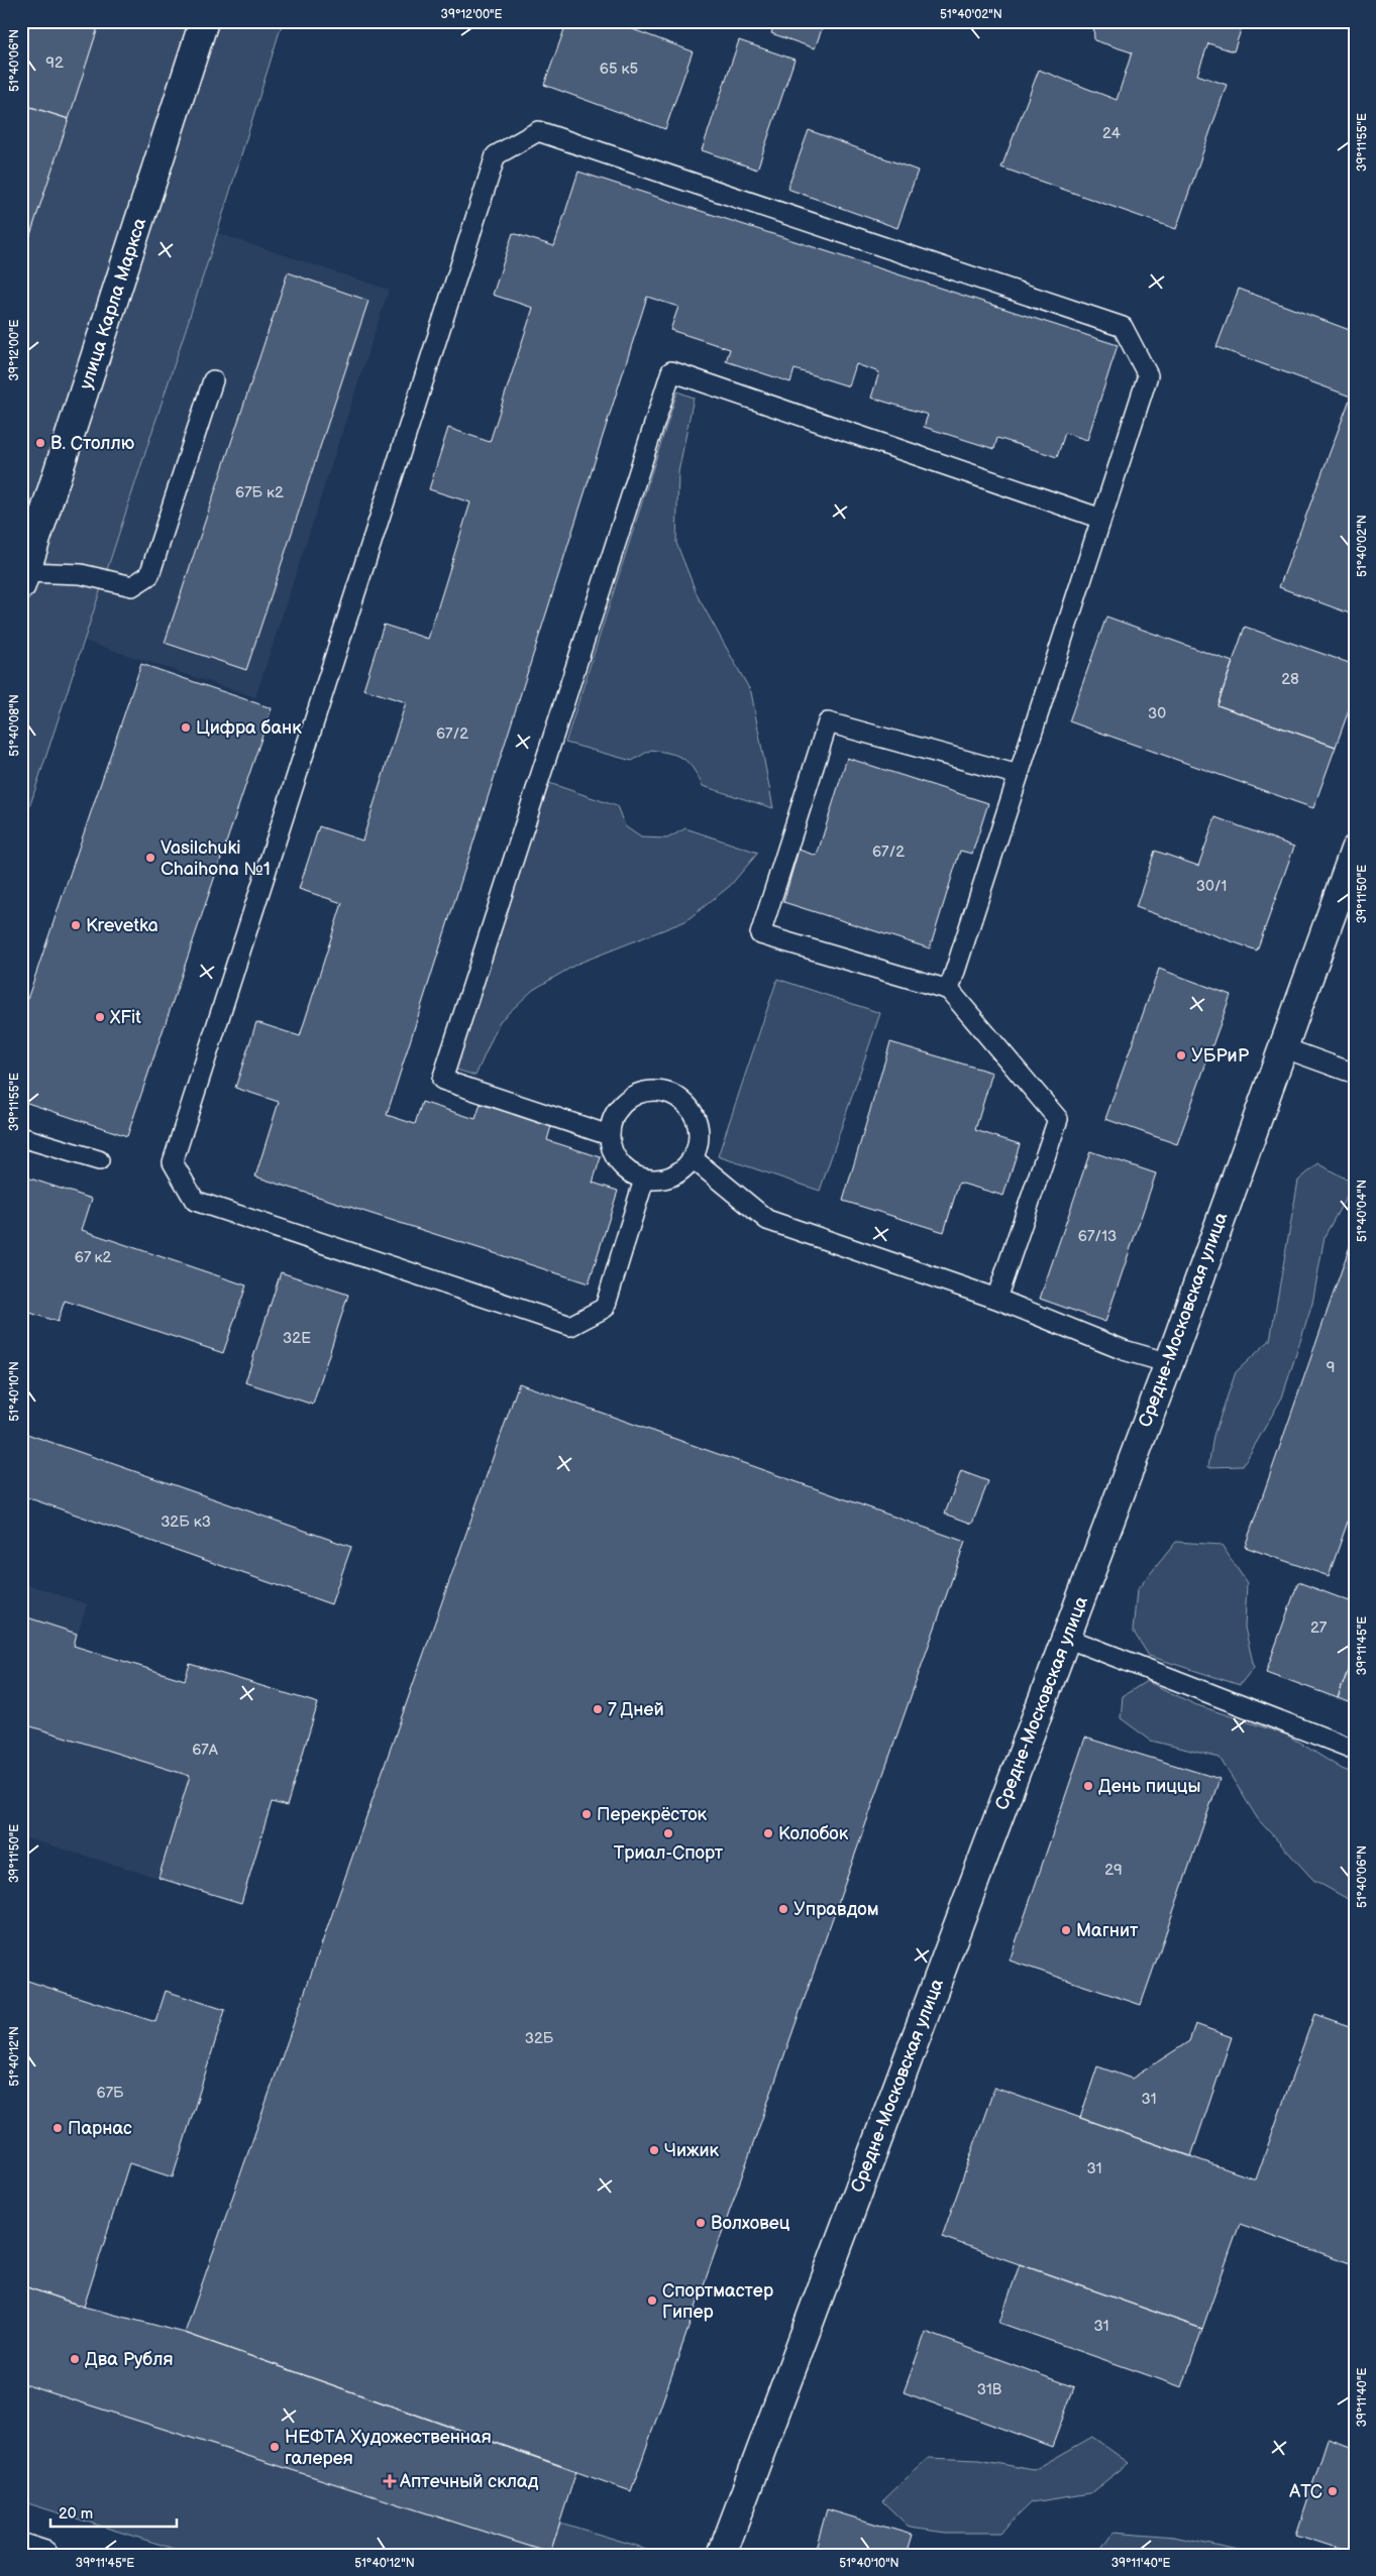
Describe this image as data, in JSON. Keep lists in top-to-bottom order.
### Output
{
  "streets": {
    "street": ["улица Карла Маркса", "Средне-Московская улица"]
  },
  "places": {
    "other": [
      "В. Столлю",
      "Цифра банк",
      "Vasilchuki Chaihona №1",
      "Krevetka",
      "XFit",
      "УБРиР",
      "7 Дней",
      "День пиццы",
      "Перекрёсток",
      "Триал-Спорт",
      "Колобок",
      "Управдом",
      "Магнит",
      "Парнас",
      "Чижик",
      "Волховец",
      "Спортмастер Гипер",
      "Два Рубля",
      "НЕФТА Художественная галерея",
      "АТС"
    ],
    "health": ["Аптечный склад"]
  },
  "house_numbers": [
    "92",
    "65 к5",
    "24",
    "67Б к2",
    "28",
    "30",
    "67/2",
    "67/2",
    "30/1",
    "67/13",
    "67 к2",
    "32Е",
    "9",
    "32Б к3",
    "27",
    "67А",
    "29",
    "32Б",
    "67Б",
    "31",
    "31",
    "31",
    "31В"
  ],
  "scale_bar": "20 m",
  "coordinates": [
    "39°12'00\"E",
    "51°40'02\"N",
    "51°40'06\"N",
    "39°11'55\"E",
    "51°40'08\"N",
    "39°11'50\"E",
    "51°40'04\"N",
    "51°40'10\"N",
    "39°11'45\"E",
    "51°40'12\"N",
    "39°11'40\"E"
  ]
}
